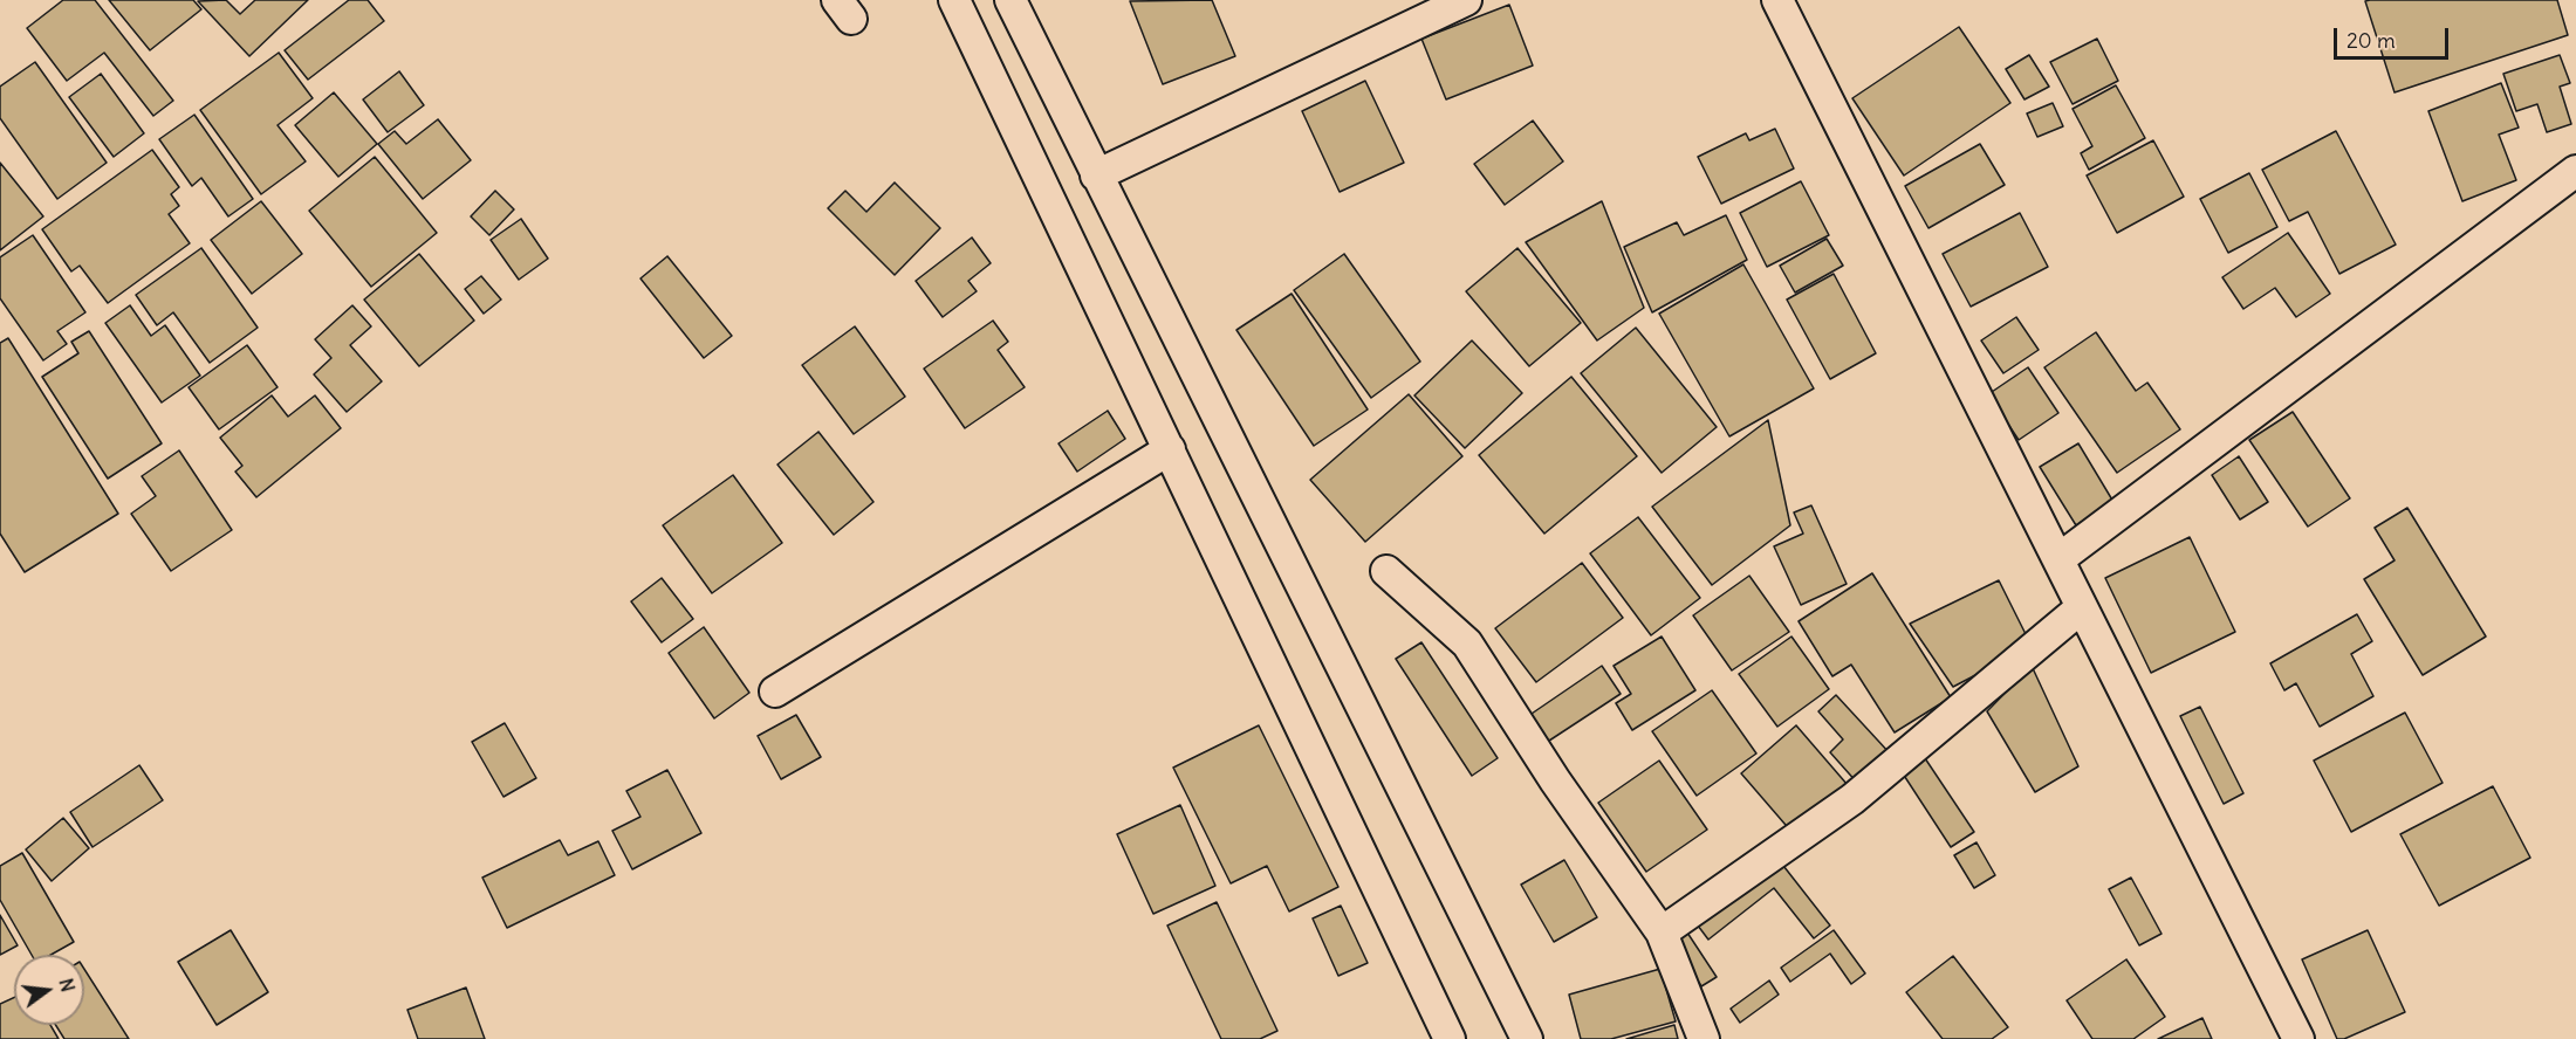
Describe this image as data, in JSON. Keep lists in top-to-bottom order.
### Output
{
  "scale_bar": "20 m",
  "north": "right"
}
